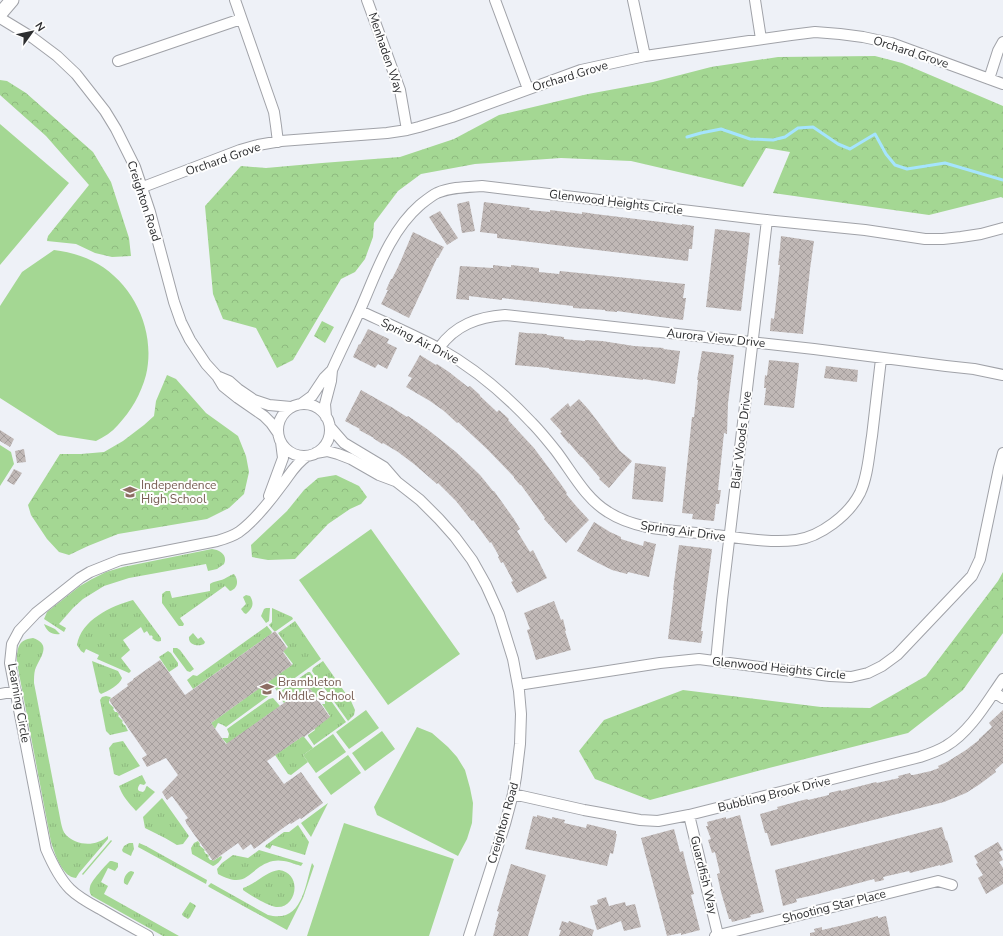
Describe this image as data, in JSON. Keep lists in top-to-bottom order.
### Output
{
  "streets": {
    "street": [
      "Orchard Grove",
      "Menhaden Way",
      "Creighton Road",
      "Glenwood Heights Circle",
      "Aurora View Drive",
      "Spring Air Drive",
      "Blair Woods Drive",
      "Learning Circle",
      "Bubbling Brook Drive",
      "Guardfish Way",
      "Shooting Star Place"
    ]
  },
  "crossings": [
    ["Orchard Grove", "Menhaden Way"],
    ["Orchard Grove", "Creighton Road"],
    ["Creighton Road", "Glenwood Heights Circle"],
    ["Creighton Road", "Learning Circle"],
    ["Creighton Road", "Bubbling Brook Drive"],
    ["Glenwood Heights Circle", "Spring Air Drive"],
    ["Glenwood Heights Circle", "Blair Woods Drive"],
    ["Glenwood Heights Circle", "Learning Circle"],
    ["Aurora View Drive", "Spring Air Drive"],
    ["Aurora View Drive", "Blair Woods Drive"],
    ["Spring Air Drive", "Blair Woods Drive"],
    ["Bubbling Brook Drive", "Guardfish Way"],
    ["Guardfish Way", "Shooting Star Place"]
  ],
  "places": {
    "school or university": ["Independence High School", "Brambleton Middle School"]
  },
  "north": "top right"
}
